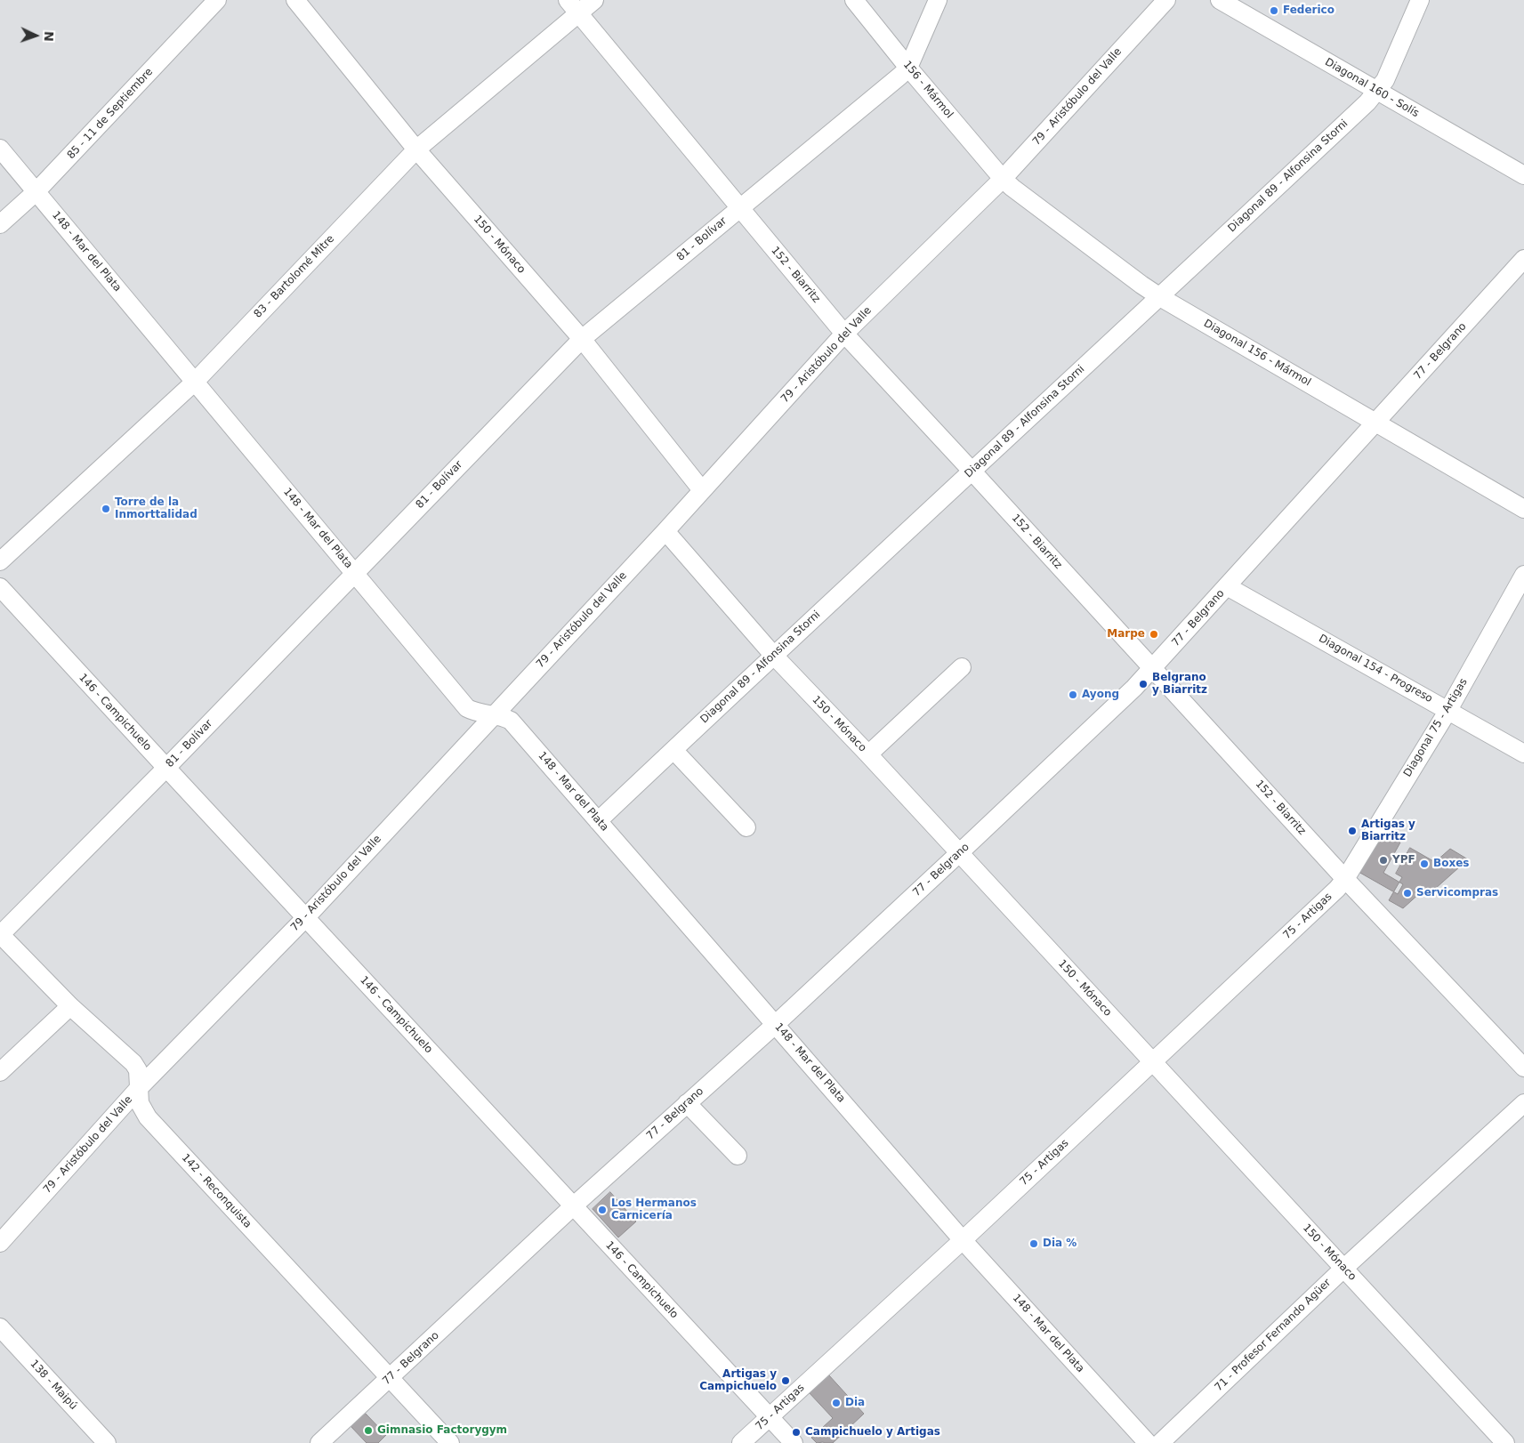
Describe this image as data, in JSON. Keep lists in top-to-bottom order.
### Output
{
  "streets": {
    "street": [
      "Diagonal 160 - Solís",
      "156 - Mármol",
      "79 - Aristóbulo del Valle",
      "85 - 11 de Septiembre",
      "Diagonal 89 - Alfonsina Storni",
      "81 - Bolívar",
      "150 - Mónaco",
      "148 - Mar del Plata",
      "152 - Biarritz",
      "83 - Bartolomé Mitre",
      "77 - Belgrano",
      "Diagonal 156 - Mármol",
      "Diagonal 154 - Progreso",
      "146 - Campichuelo",
      "Diagonal 75 - Artigas",
      "75 - Artigas",
      "142 - Reconquista",
      "71 - Profesor Fernando Agüer",
      "138 - Maipú"
    ]
  },
  "crossings": [
    ["Diagonal 160 - Solís", "Diagonal 89 - Alfonsina Storni"],
    ["156 - Mármol", "79 - Aristóbulo del Valle"],
    ["156 - Mármol", "81 - Bolívar"],
    ["156 - Mármol", "Diagonal 156 - Mármol"],
    ["79 - Aristóbulo del Valle", "150 - Mónaco"],
    ["79 - Aristóbulo del Valle", "148 - Mar del Plata"],
    ["79 - Aristóbulo del Valle", "152 - Biarritz"],
    ["79 - Aristóbulo del Valle", "Diagonal 156 - Mármol"],
    ["79 - Aristóbulo del Valle", "146 - Campichuelo"],
    ["79 - Aristóbulo del Valle", "142 - Reconquista"],
    ["85 - 11 de Septiembre", "148 - Mar del Plata"],
    ["Diagonal 89 - Alfonsina Storni", "150 - Mónaco"],
    ["Diagonal 89 - Alfonsina Storni", "148 - Mar del Plata"],
    ["Diagonal 89 - Alfonsina Storni", "152 - Biarritz"],
    ["Diagonal 89 - Alfonsina Storni", "Diagonal 156 - Mármol"],
    ["81 - Bolívar", "150 - Mónaco"],
    ["81 - Bolívar", "148 - Mar del Plata"],
    ["81 - Bolívar", "152 - Biarritz"],
    ["81 - Bolívar", "146 - Campichuelo"],
    ["81 - Bolívar", "142 - Reconquista"],
    ["150 - Mónaco", "83 - Bartolomé Mitre"],
    ["150 - Mónaco", "77 - Belgrano"],
    ["150 - Mónaco", "75 - Artigas"],
    ["150 - Mónaco", "71 - Profesor Fernando Agüer"],
    ["148 - Mar del Plata", "83 - Bartolomé Mitre"],
    ["148 - Mar del Plata", "77 - Belgrano"],
    ["148 - Mar del Plata", "75 - Artigas"],
    ["152 - Biarritz", "83 - Bartolomé Mitre"],
    ["152 - Biarritz", "77 - Belgrano"],
    ["152 - Biarritz", "Diagonal 75 - Artigas"],
    ["152 - Biarritz", "75 - Artigas"],
    ["77 - Belgrano", "Diagonal 156 - Mármol"],
    ["77 - Belgrano", "Diagonal 154 - Progreso"],
    ["77 - Belgrano", "146 - Campichuelo"],
    ["77 - Belgrano", "142 - Reconquista"],
    ["Diagonal 154 - Progreso", "Diagonal 75 - Artigas"],
    ["146 - Campichuelo", "75 - Artigas"],
    ["Diagonal 75 - Artigas", "75 - Artigas"]
  ],
  "places": [
    "Federico",
    "Torre de la Inmorttalidad",
    "Marpe",
    "Belgrano y Biarritz",
    "Ayong",
    "Artigas y Biarritz",
    "YPF",
    "Boxes",
    "Servicompras",
    "Los Hermanos Carnicería",
    "Dia %",
    "Artigas y Campichuelo",
    "Dia",
    "Gimnasio Factorygym",
    "Campichuelo y Artigas"
  ],
  "north": "right"
}
